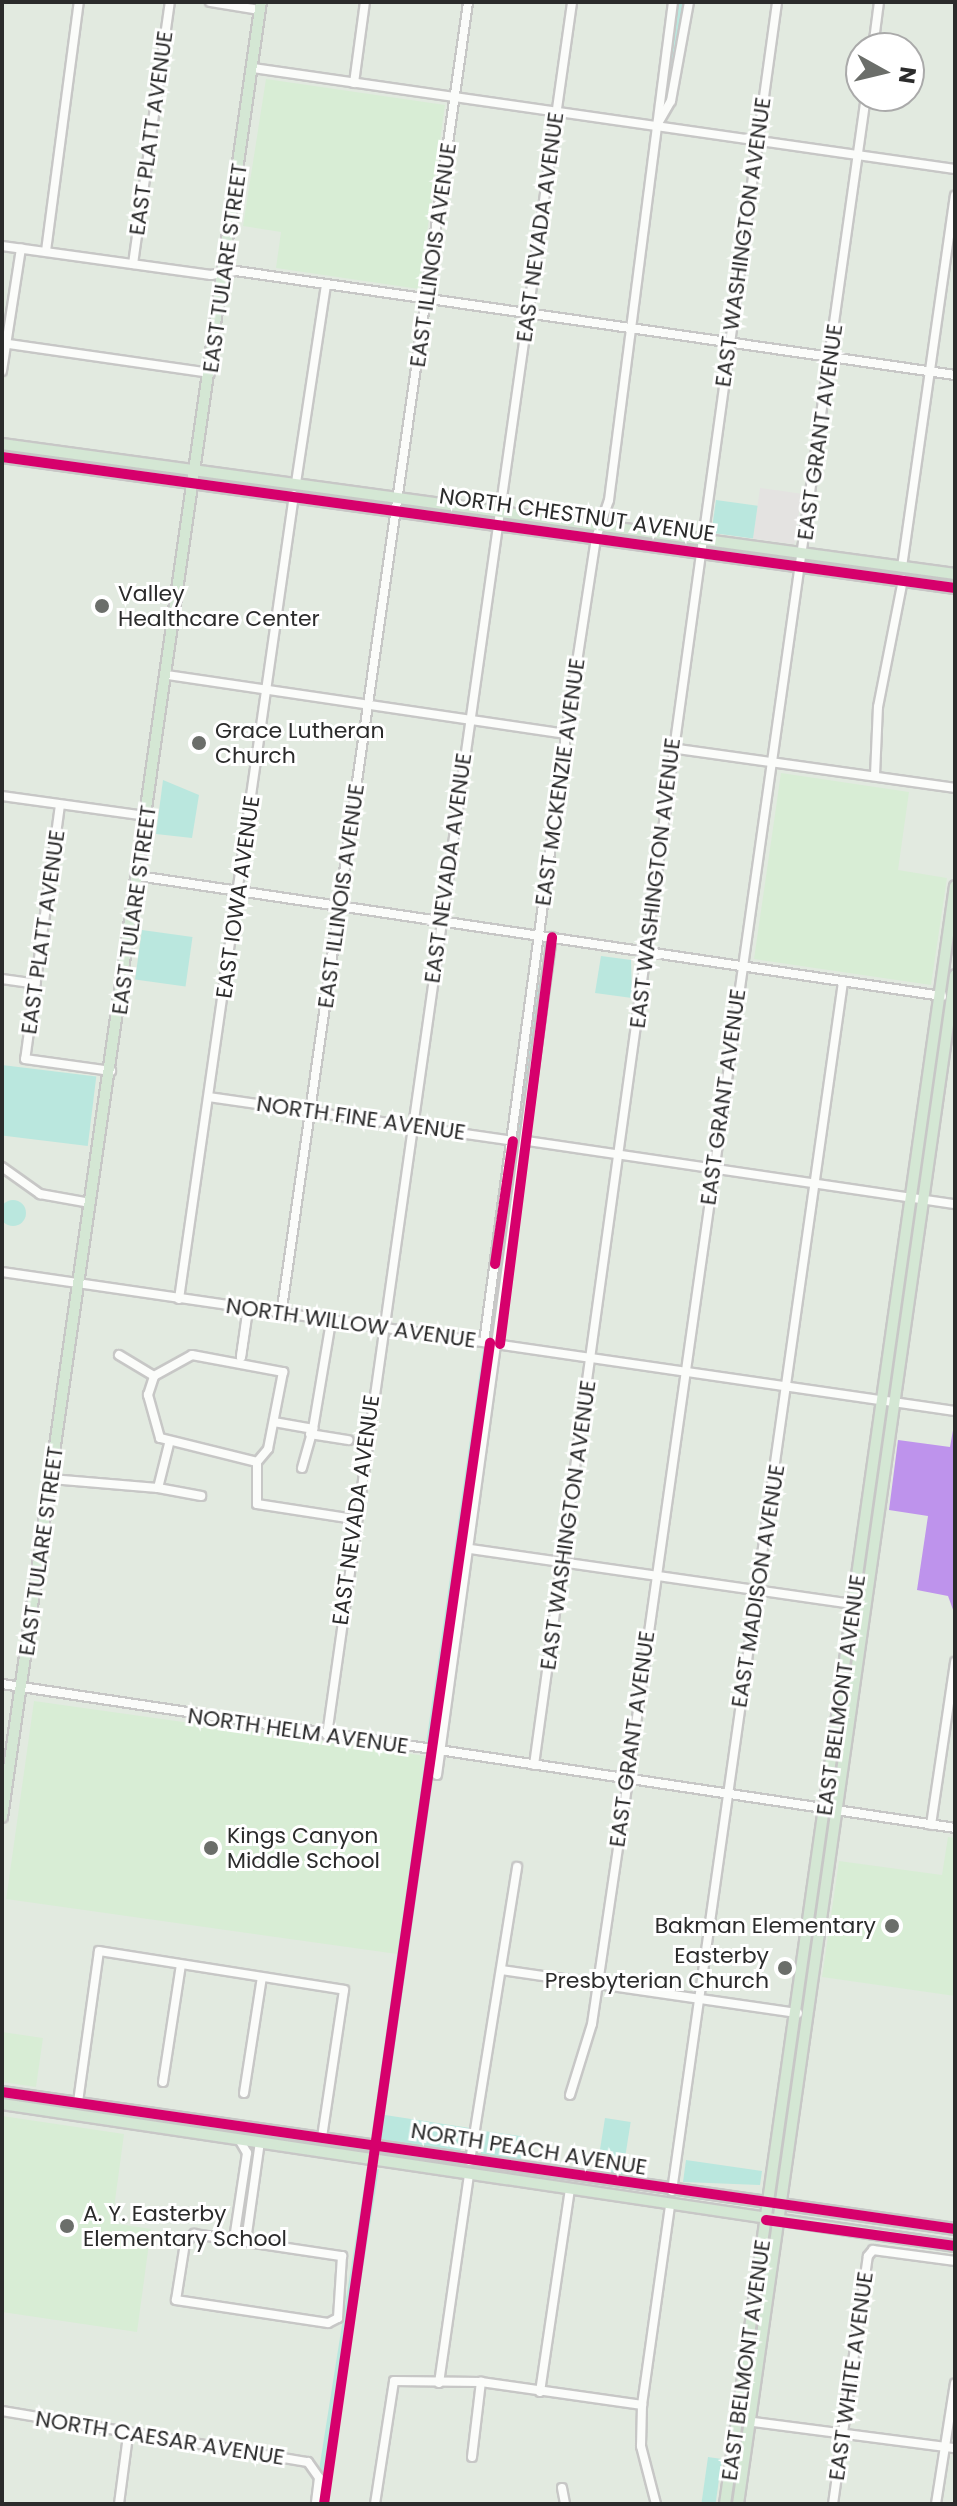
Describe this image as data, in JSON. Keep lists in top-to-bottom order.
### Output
{
  "streets": {
    "main road": [
      "EAST TULARE STREET",
      "NORTH CHESTNUT AVENUE",
      "EAST BELMONT AVENUE",
      "NORTH PEACH AVENUE"
    ],
    "street": [
      "EAST PLATT AVENUE",
      "EAST NEVADA AVENUE",
      "EAST WASHINGTON AVENUE",
      "EAST ILLINOIS AVENUE",
      "EAST GRANT AVENUE",
      "EAST MCKENZIE AVENUE",
      "EAST IOWA AVENUE",
      "NORTH FINE AVENUE",
      "NORTH WILLOW AVENUE",
      "EAST MADISON AVENUE",
      "NORTH HELM AVENUE",
      "EAST WHITE AVENUE",
      "NORTH CAESAR AVENUE"
    ]
  },
  "crossings": [
    ["EAST PLATT AVENUE", "EAST TULARE STREET"],
    ["EAST NEVADA AVENUE", "NORTH CHESTNUT AVENUE"],
    ["EAST NEVADA AVENUE", "NORTH FINE AVENUE"],
    ["EAST NEVADA AVENUE", "NORTH WILLOW AVENUE"],
    ["EAST NEVADA AVENUE", "NORTH HELM AVENUE"],
    ["EAST WASHINGTON AVENUE", "NORTH CHESTNUT AVENUE"],
    ["EAST WASHINGTON AVENUE", "NORTH WILLOW AVENUE"],
    ["EAST WASHINGTON AVENUE", "NORTH HELM AVENUE"],
    ["EAST ILLINOIS AVENUE", "NORTH CHESTNUT AVENUE"],
    ["EAST ILLINOIS AVENUE", "NORTH FINE AVENUE"],
    ["EAST ILLINOIS AVENUE", "NORTH WILLOW AVENUE"],
    ["EAST TULARE STREET", "NORTH CHESTNUT AVENUE"],
    ["EAST TULARE STREET", "NORTH WILLOW AVENUE"],
    ["EAST TULARE STREET", "NORTH HELM AVENUE"],
    ["EAST GRANT AVENUE", "NORTH CHESTNUT AVENUE"],
    ["EAST GRANT AVENUE", "NORTH WILLOW AVENUE"],
    ["EAST GRANT AVENUE", "NORTH HELM AVENUE"],
    ["NORTH CHESTNUT AVENUE", "EAST MCKENZIE AVENUE"],
    ["NORTH CHESTNUT AVENUE", "EAST IOWA AVENUE"],
    ["EAST MCKENZIE AVENUE", "NORTH FINE AVENUE"],
    ["EAST MCKENZIE AVENUE", "NORTH WILLOW AVENUE"],
    ["EAST MCKENZIE AVENUE", "NORTH HELM AVENUE"],
    ["EAST IOWA AVENUE", "NORTH FINE AVENUE"],
    ["EAST IOWA AVENUE", "NORTH WILLOW AVENUE"],
    ["NORTH WILLOW AVENUE", "EAST MADISON AVENUE"],
    ["NORTH WILLOW AVENUE", "EAST BELMONT AVENUE"],
    ["EAST MADISON AVENUE", "NORTH HELM AVENUE"],
    ["EAST MADISON AVENUE", "NORTH PEACH AVENUE"],
    ["EAST BELMONT AVENUE", "NORTH HELM AVENUE"],
    ["EAST BELMONT AVENUE", "NORTH PEACH AVENUE"]
  ],
  "places": [
    "Valley Healthcare Center",
    "Grace Lutheran Church",
    "Kings Canyon Middle School",
    "Bakman Elementary",
    "Easterby Presbyterian Church",
    "A. Y. Easterby Elementary School"
  ],
  "north": "right"
}
